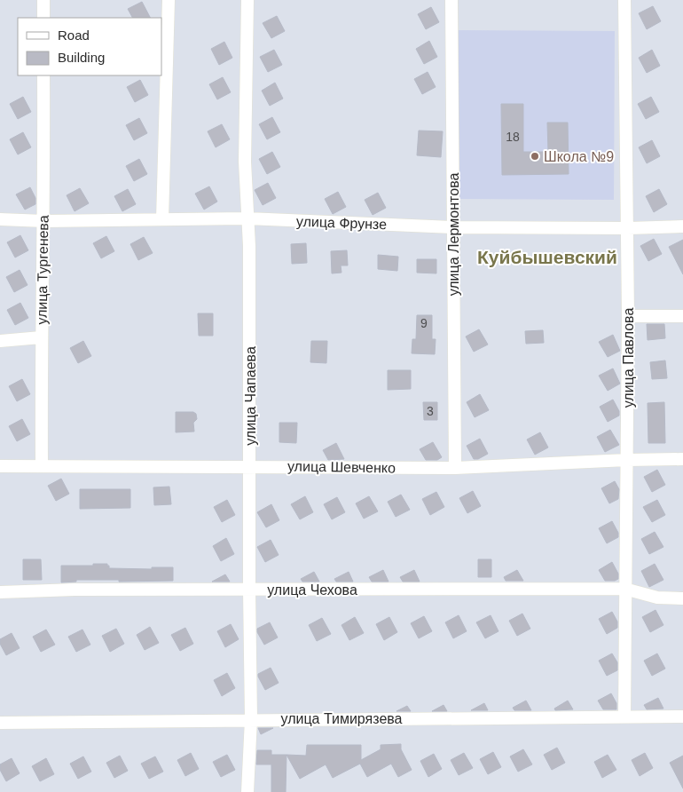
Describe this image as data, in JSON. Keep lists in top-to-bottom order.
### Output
{
  "streets": {
    "street": [
      "улица Фрунзе",
      "улица Лермонтова",
      "улица Тургенева",
      "улица Павлова",
      "улица Чапаева",
      "улица Шевченко",
      "улица Чехова",
      "улица Тимирязева"
    ]
  },
  "crossings": [
    ["улица Фрунзе", "улица Лермонтова"],
    ["улица Фрунзе", "улица Тургенева"],
    ["улица Фрунзе", "улица Павлова"],
    ["улица Фрунзе", "улица Чапаева"],
    ["улица Лермонтова", "улица Шевченко"],
    ["улица Тургенева", "улица Шевченко"],
    ["улица Павлова", "улица Шевченко"],
    ["улица Павлова", "улица Чехова"],
    ["улица Павлова", "улица Тимирязева"],
    ["улица Чапаева", "улица Шевченко"],
    ["улица Чапаева", "улица Чехова"],
    ["улица Чапаева", "улица Тимирязева"]
  ],
  "districts": ["Куйбышевский"],
  "places": ["Школа №9"],
  "house_numbers": ["18", "9", "3"],
  "legend": ["Road", "Building"]
}
